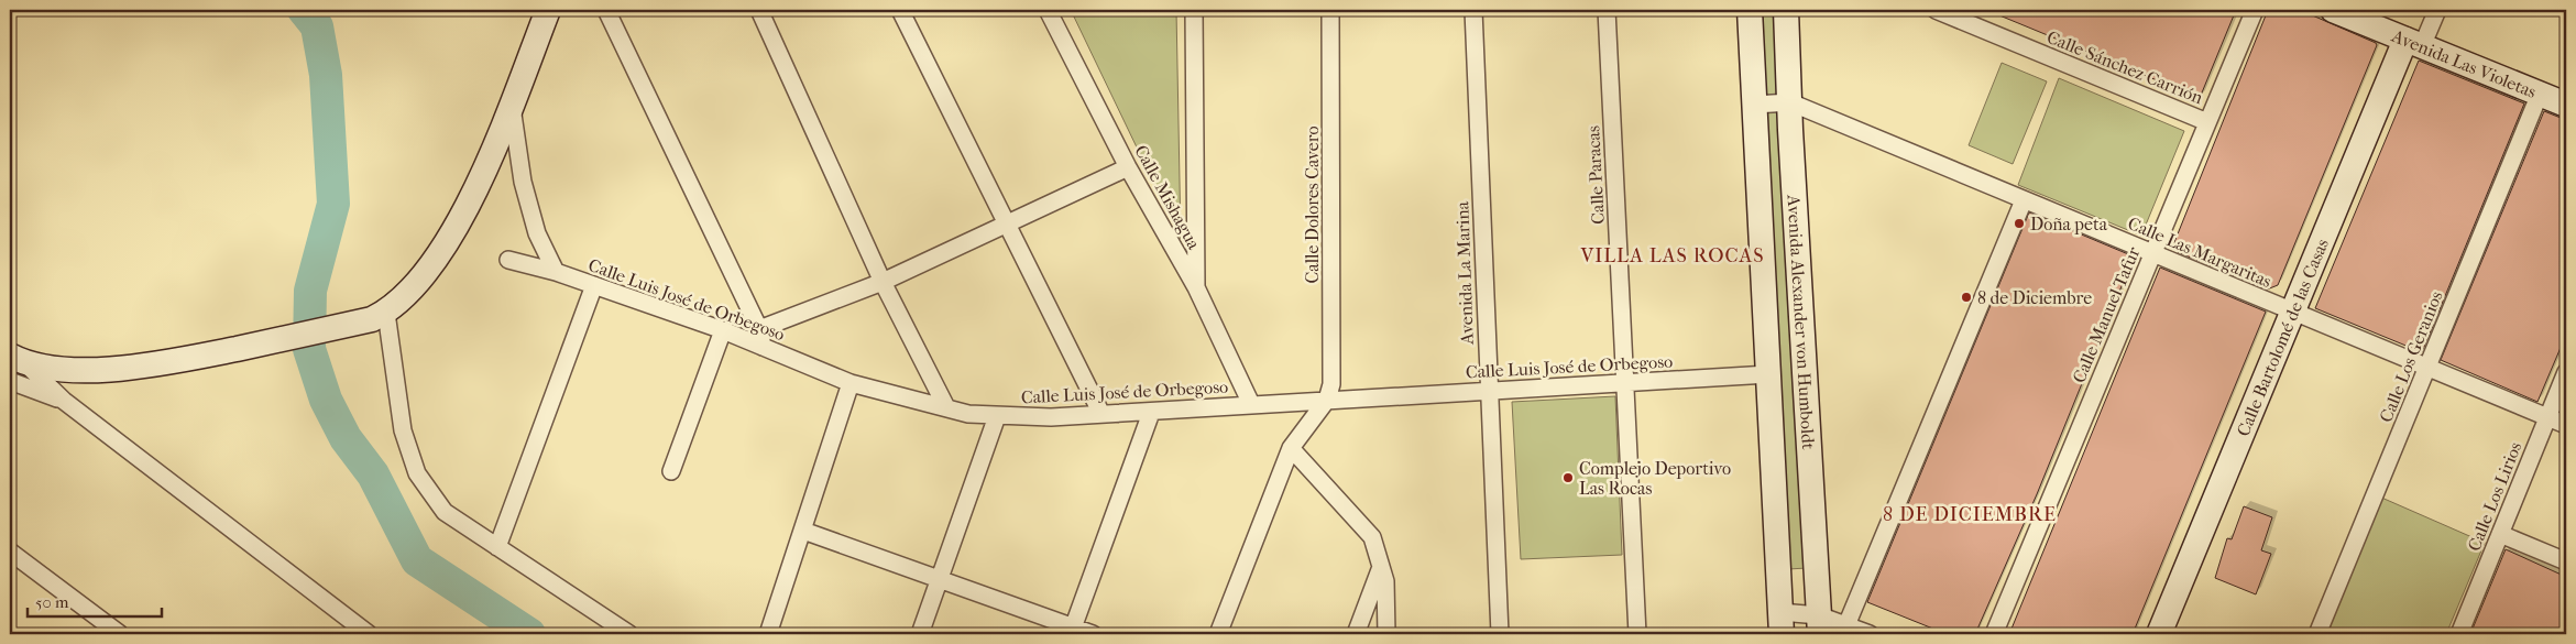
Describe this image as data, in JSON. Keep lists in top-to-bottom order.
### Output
{
  "streets": {
    "street": [
      "Avenida Las Violetas",
      "Calle Sánchez Carrión",
      "Calle Paracas",
      "Calle Mishagua",
      "Calle Dolores Cavero",
      "Calle Las Margaritas",
      "Avenida La Marina",
      "Calle Luis José de Orbegoso",
      "Calle Manuel Tafur",
      "Avenida Alexander von Humboldt",
      "Calle Bartolomé de las Casas",
      "Calle Los Geranios",
      "Calle Los Lirios"
    ]
  },
  "crossings": [
    ["Avenida Las Violetas", "Calle Bartolomé de las Casas"],
    ["Avenida Las Violetas", "Calle Los Geranios"],
    ["Calle Sánchez Carrión", "Calle Manuel Tafur"],
    ["Calle Paracas", "Calle Luis José de Orbegoso"],
    ["Calle Mishagua", "Calle Luis José de Orbegoso"],
    ["Calle Dolores Cavero", "Calle Luis José de Orbegoso"],
    ["Calle Las Margaritas", "Calle Manuel Tafur"],
    ["Calle Las Margaritas", "Avenida Alexander von Humboldt"],
    ["Calle Las Margaritas", "Calle Bartolomé de las Casas"],
    ["Calle Las Margaritas", "Calle Los Geranios"],
    ["Calle Las Margaritas", "Calle Los Lirios"],
    ["Avenida La Marina", "Calle Luis José de Orbegoso"],
    ["Calle Luis José de Orbegoso", "Avenida Alexander von Humboldt"]
  ],
  "districts": ["VILLA LAS ROCAS", "8 DE DICIEMBRE"],
  "places": ["Doña peta", "8 de Diciembre", "Complejo Deportivo Las Rocas"],
  "scale_bar": "50 m"
}
